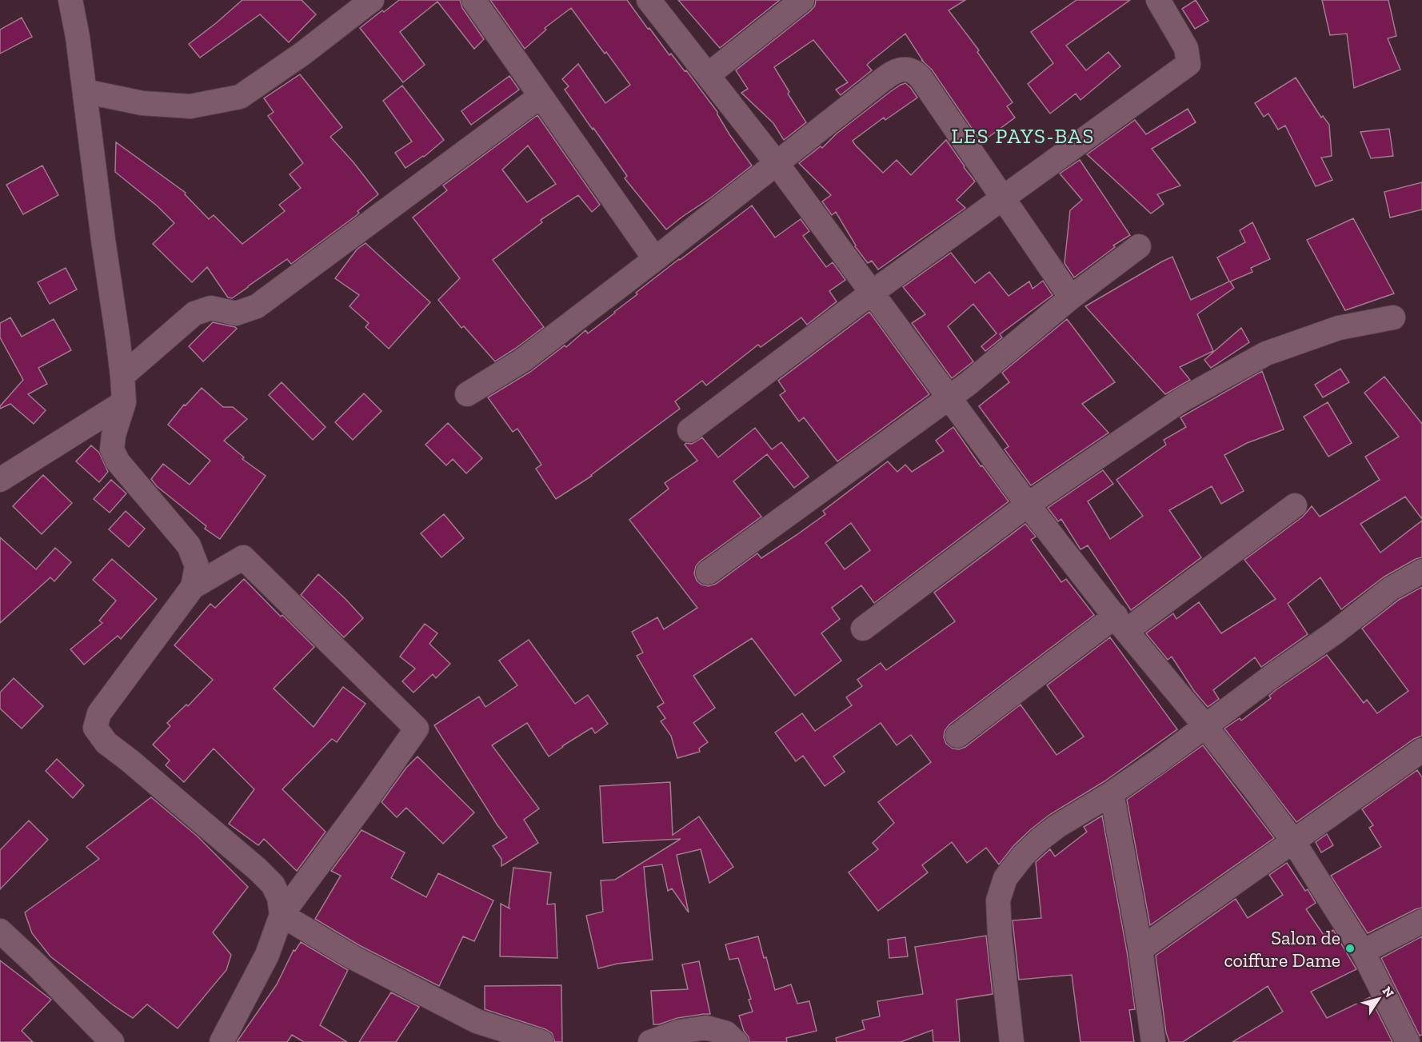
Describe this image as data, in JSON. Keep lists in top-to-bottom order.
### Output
{
  "districts": ["LES PAYS-BAS"],
  "places": ["Salon de coiffure Dame"],
  "north": "top right"
}
